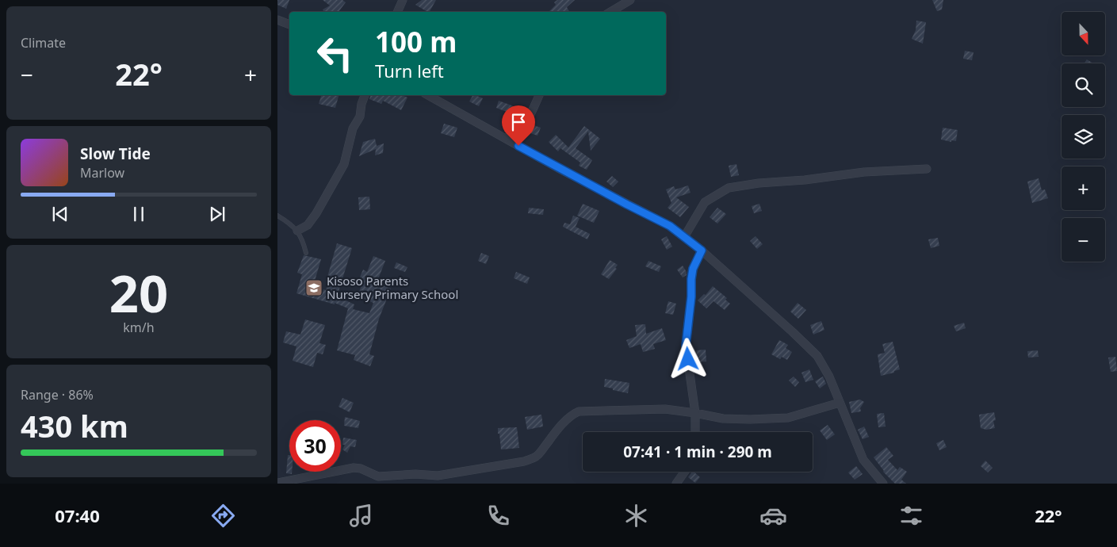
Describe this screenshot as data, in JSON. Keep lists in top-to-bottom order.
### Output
{
  "places": {
    "school or university": ["Kisoso Parents Nursery Primary School"]
  },
  "north": "bottom",
  "page": {
    "tile": [
      "Climate",
      ["20", "km/h"],
      ["Range · 86%", "430 km"]
    ],
    "map_buttons": ["+", "−"],
    "turn": ["100 m", "Turn left"],
    "heat": ["−", "22°", "+"],
    "song": ["Slow Tide", "Marlow"],
    "limit": "30",
    "trip": "07:41 · 1 min · 290 m",
    "tabs": ["07:40", "22°"]
  }
}
